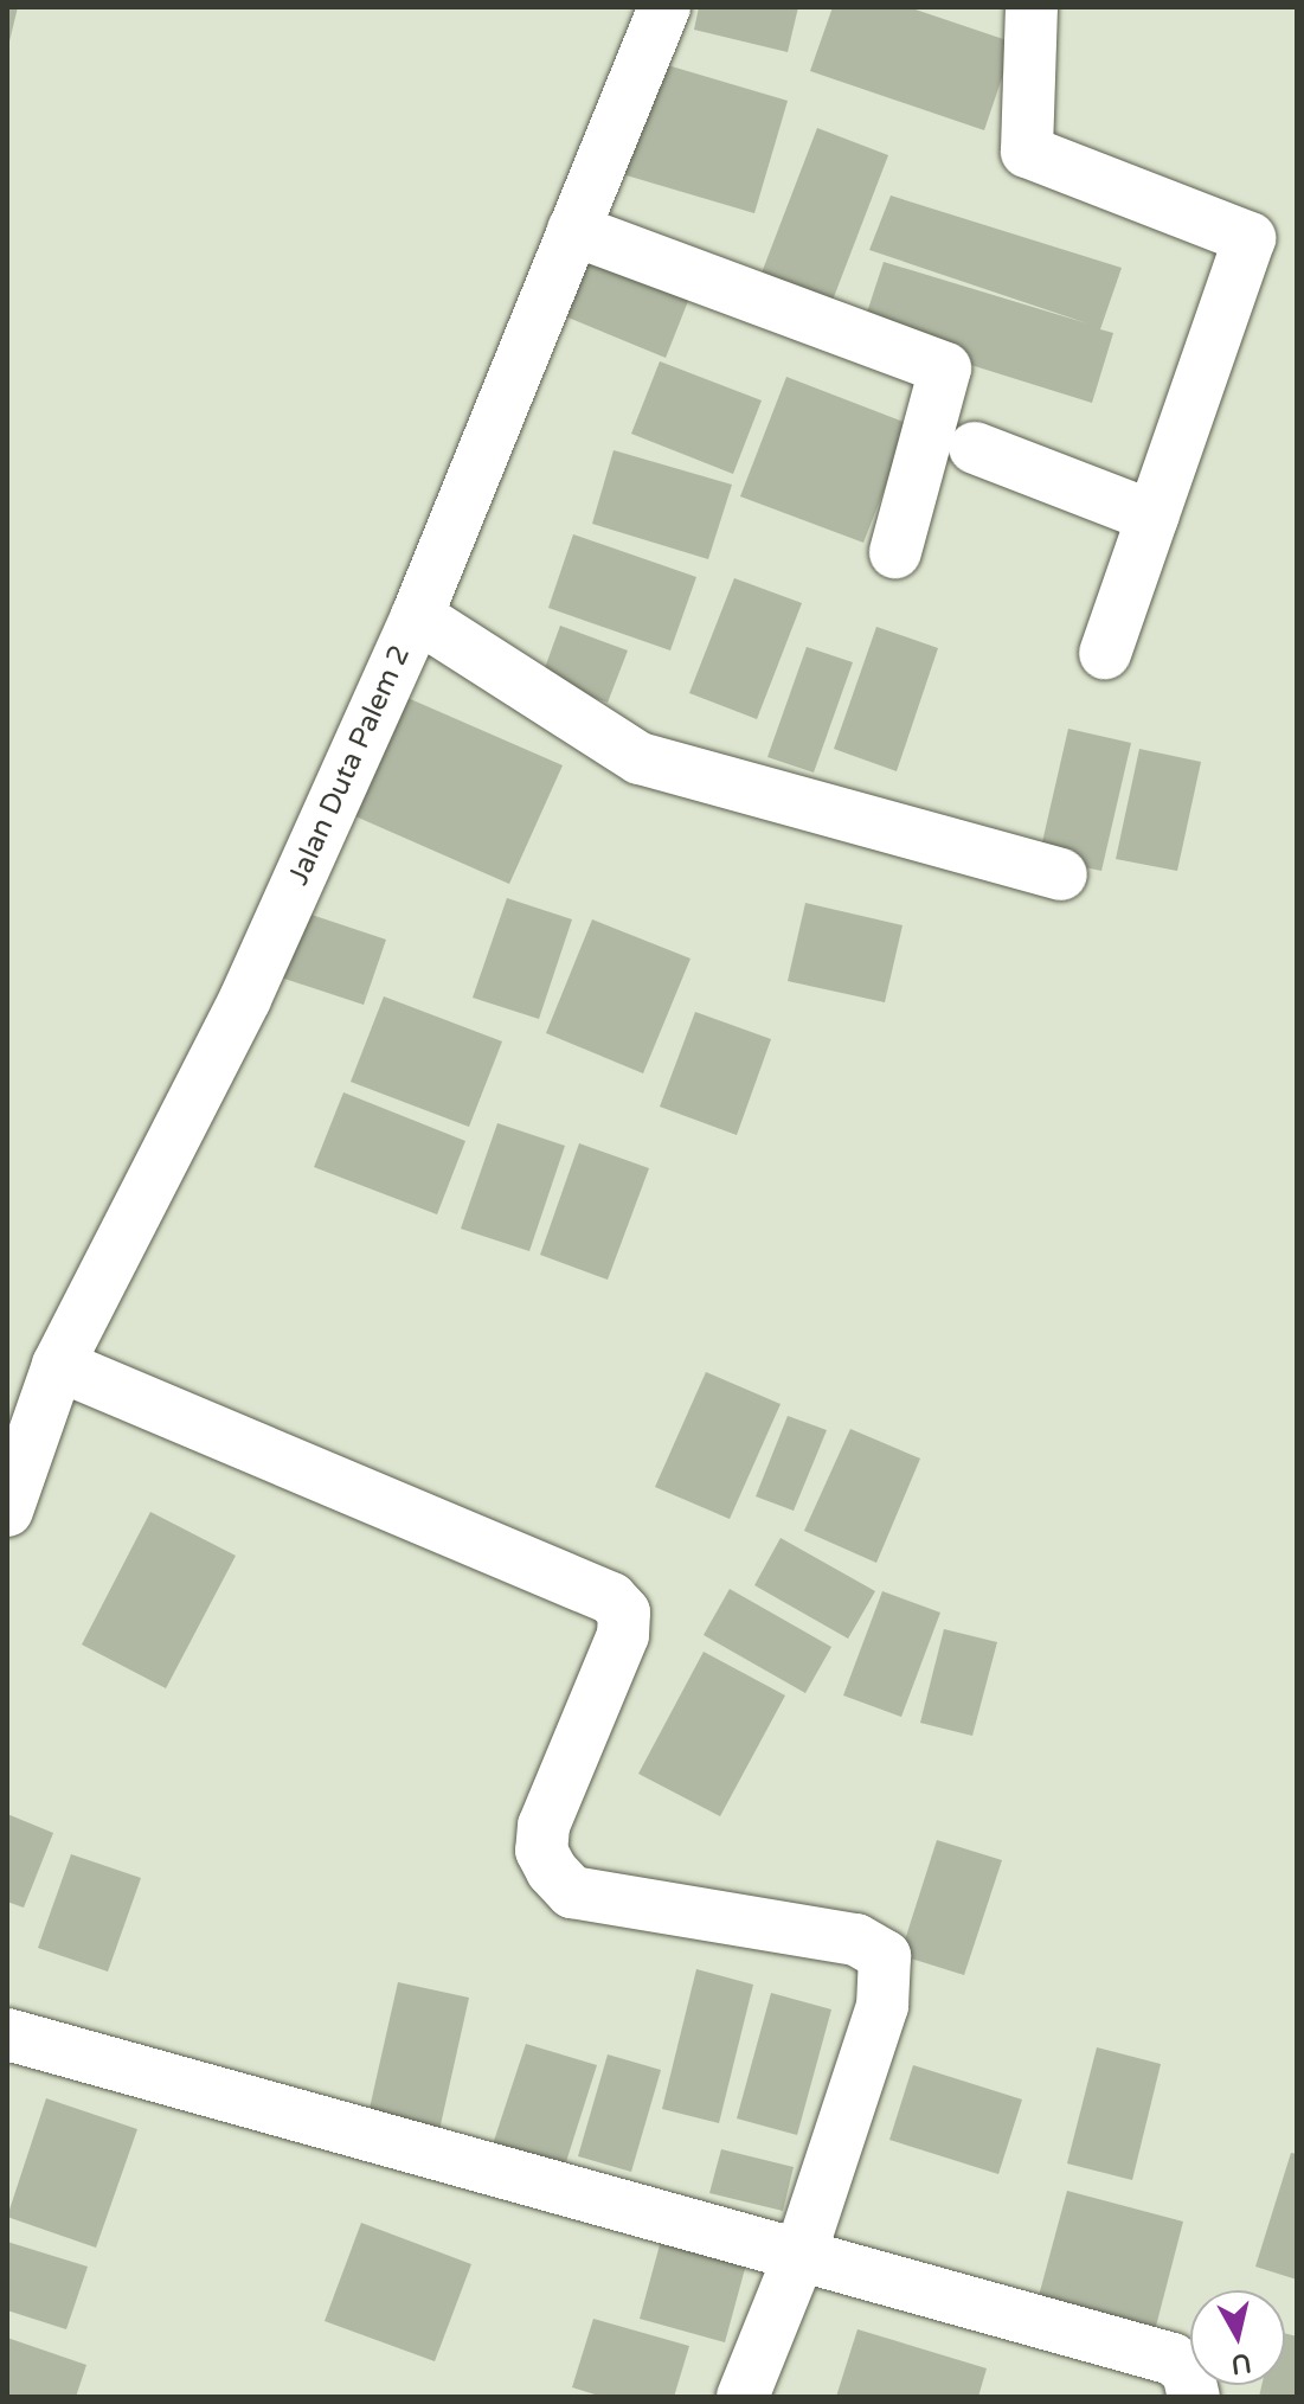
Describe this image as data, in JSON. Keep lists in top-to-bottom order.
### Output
{
  "streets": {
    "street": ["Jalan Duta Palem 2"]
  },
  "north": "bottom"
}
